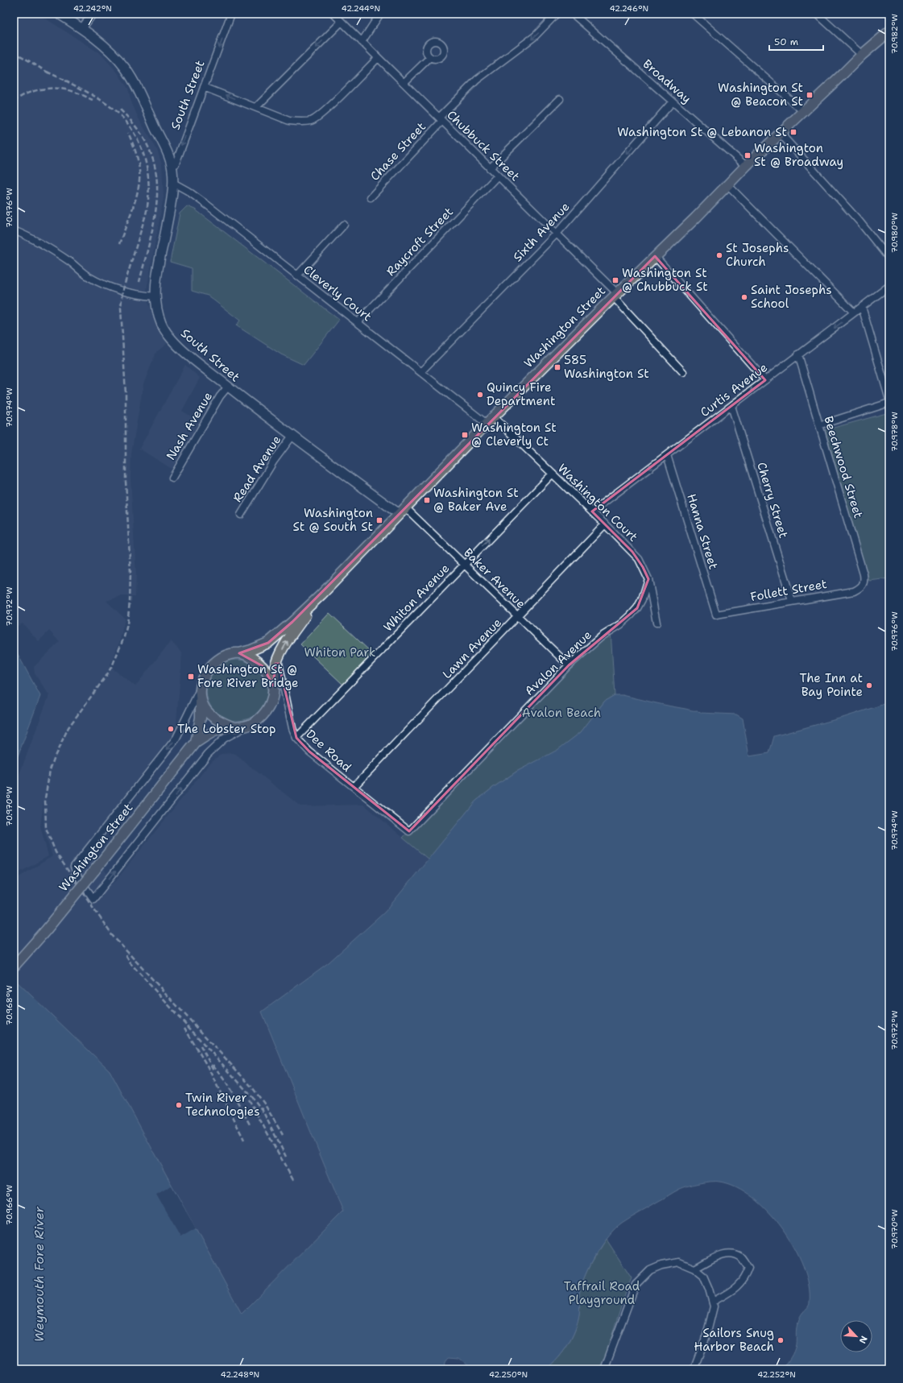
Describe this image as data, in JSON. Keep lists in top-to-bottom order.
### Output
{
  "streets": {
    "main road": ["South Street", "Washington Street"],
    "street": [
      "Broadway",
      "Chubbuck Street",
      "Chase Street",
      "Sixth Avenue",
      "Raycroft Street",
      "Cleverly Court",
      "Curtis Avenue",
      "Nash Avenue",
      "Beechwood Street",
      "Read Avenue",
      "Cherry Street",
      "Washington Court",
      "Hanna Street",
      "Baker Avenue",
      "Follett Street",
      "Whiton Avenue",
      "Lawn Avenue",
      "Avalon Avenue",
      "Dee Road"
    ]
  },
  "crossings": [
    ["Broadway", "Sixth Avenue"],
    ["Broadway", "Washington Street"],
    ["South Street", "Cleverly Court"],
    ["South Street", "Washington Street"],
    ["South Street", "Nash Avenue"],
    ["South Street", "Read Avenue"],
    ["South Street", "Baker Avenue"],
    ["Chubbuck Street", "Chase Street"],
    ["Chubbuck Street", "Sixth Avenue"],
    ["Chubbuck Street", "Raycroft Street"],
    ["Chubbuck Street", "Washington Street"],
    ["Sixth Avenue", "Cleverly Court"],
    ["Raycroft Street", "Cleverly Court"],
    ["Cleverly Court", "Washington Street"],
    ["Washington Street", "Washington Court"],
    ["Washington Street", "Baker Avenue"],
    ["Washington Street", "Dee Road"],
    ["Curtis Avenue", "Beechwood Street"],
    ["Curtis Avenue", "Cherry Street"],
    ["Curtis Avenue", "Washington Court"],
    ["Curtis Avenue", "Hanna Street"],
    ["Beechwood Street", "Follett Street"],
    ["Cherry Street", "Follett Street"],
    ["Washington Court", "Whiton Avenue"],
    ["Washington Court", "Lawn Avenue"],
    ["Washington Court", "Avalon Avenue"],
    ["Hanna Street", "Follett Street"],
    ["Baker Avenue", "Whiton Avenue"],
    ["Baker Avenue", "Lawn Avenue"],
    ["Baker Avenue", "Avalon Avenue"],
    ["Whiton Avenue", "Dee Road"],
    ["Lawn Avenue", "Dee Road"],
    ["Avalon Avenue", "Dee Road"]
  ],
  "one_way": [
    "Chase Street",
    "Sixth Avenue",
    "Curtis Avenue",
    "Dee Road"
  ],
  "water": ["Weymouth Fore River"],
  "parks": ["Whiton Park", "Avalon Beach", "Taffrail Road Playground"],
  "places": {
    "transit": [
      "Washington St @ Beacon St",
      "Washington St @ Lebanon St",
      "Washington St @ Broadway",
      "Washington St @ Chubbuck St",
      "585 Washington St",
      "Washington St @ Cleverly Ct",
      "Washington St @ Baker Ave",
      "Washington St @ South St",
      "Washington St @ Fore River Bridge"
    ],
    "other": [
      "St Josephs Church",
      "Saint Josephs School",
      "Quincy Fire Department",
      "The Inn at Bay Pointe",
      "The Lobster Stop",
      "Twin River Technologies",
      "Sailors Snug Harbor Beach"
    ]
  },
  "scale_bar": "50 m",
  "north": "bottom right",
  "coordinates": [
    "42.242°N",
    "42.244°N",
    "42.246°N",
    "70.982°W",
    "70.976°W",
    "70.980°W",
    "70.974°W",
    "70.978°W",
    "70.972°W",
    "70.970°W",
    "70.968°W",
    "70.966°W",
    "42.248°N",
    "42.250°N",
    "42.252°N"
  ]
}
